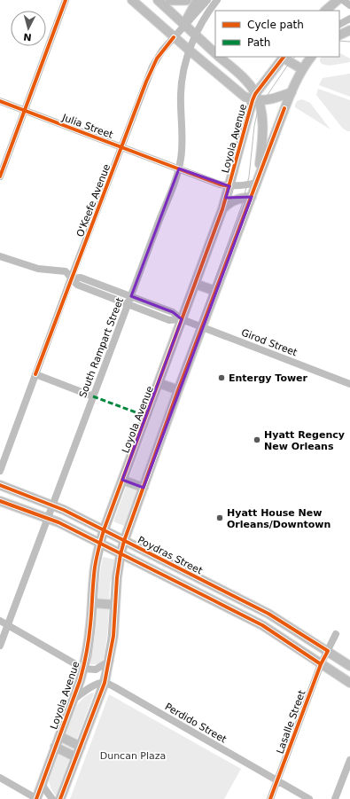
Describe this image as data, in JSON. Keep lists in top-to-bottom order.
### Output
{
  "streets": {
    "main road": ["Loyola Avenue", "Poydras Street"],
    "street": [
      "Julia Street",
      "O'Keefe Avenue",
      "Girod Street",
      "South Rampart Street",
      "Lasalle Street",
      "Perdido Street"
    ]
  },
  "crossings": [
    ["Julia Street", "Loyola Avenue"],
    ["Julia Street", "O'Keefe Avenue"],
    ["Julia Street", "South Rampart Street"],
    ["Loyola Avenue", "Girod Street"],
    ["Loyola Avenue", "Poydras Street"],
    ["O'Keefe Avenue", "Girod Street"],
    ["Girod Street", "South Rampart Street"],
    ["South Rampart Street", "Poydras Street"],
    ["Poydras Street", "Lasalle Street"],
    ["Lasalle Street", "Perdido Street"]
  ],
  "parks": ["Duncan Plaza"],
  "places": ["Entergy Tower", "Hyatt Regency New Orleans", "Hyatt House New Orleans/Downtown"],
  "legend": ["Cycle path", "Path"],
  "north": "bottom"
}
